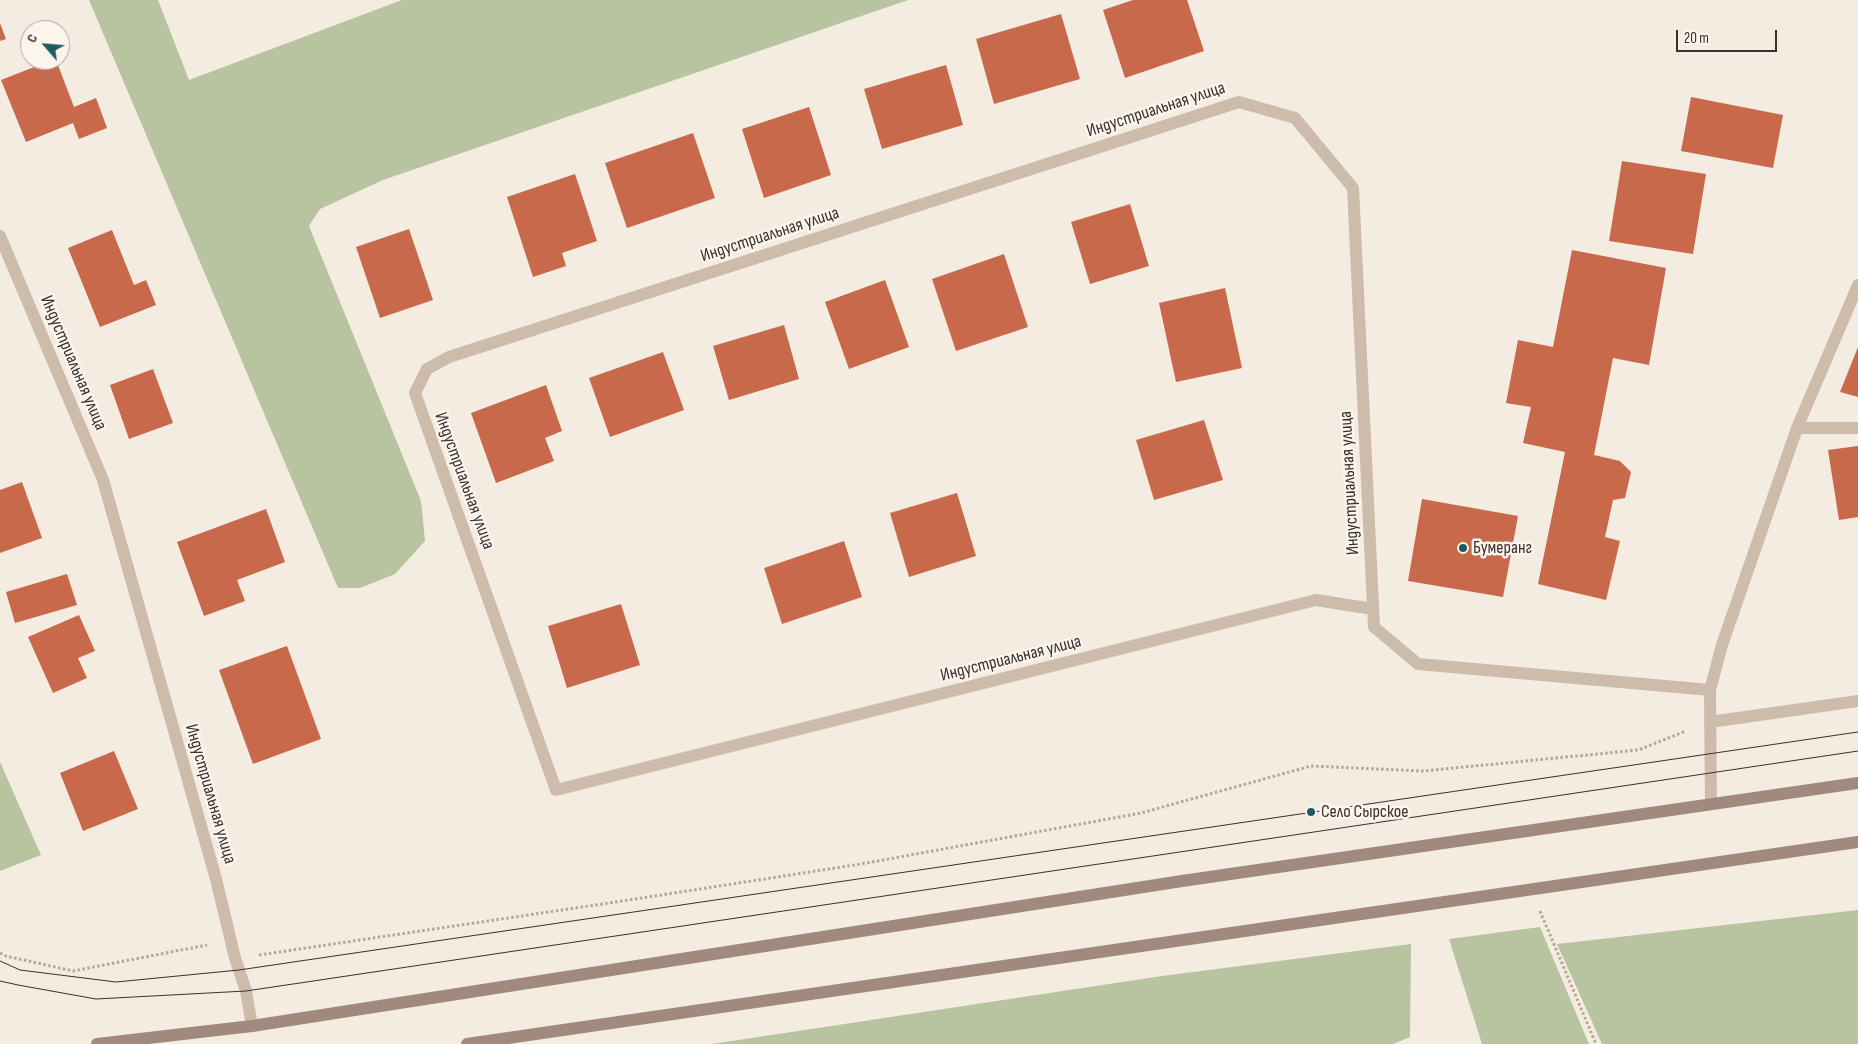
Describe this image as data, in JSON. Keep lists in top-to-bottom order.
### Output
{
  "streets": {
    "street": ["Индустриальная улица"]
  },
  "places": ["Бумеранг", "Село Сырское"],
  "scale_bar": "20 m",
  "north": "top left"
}
